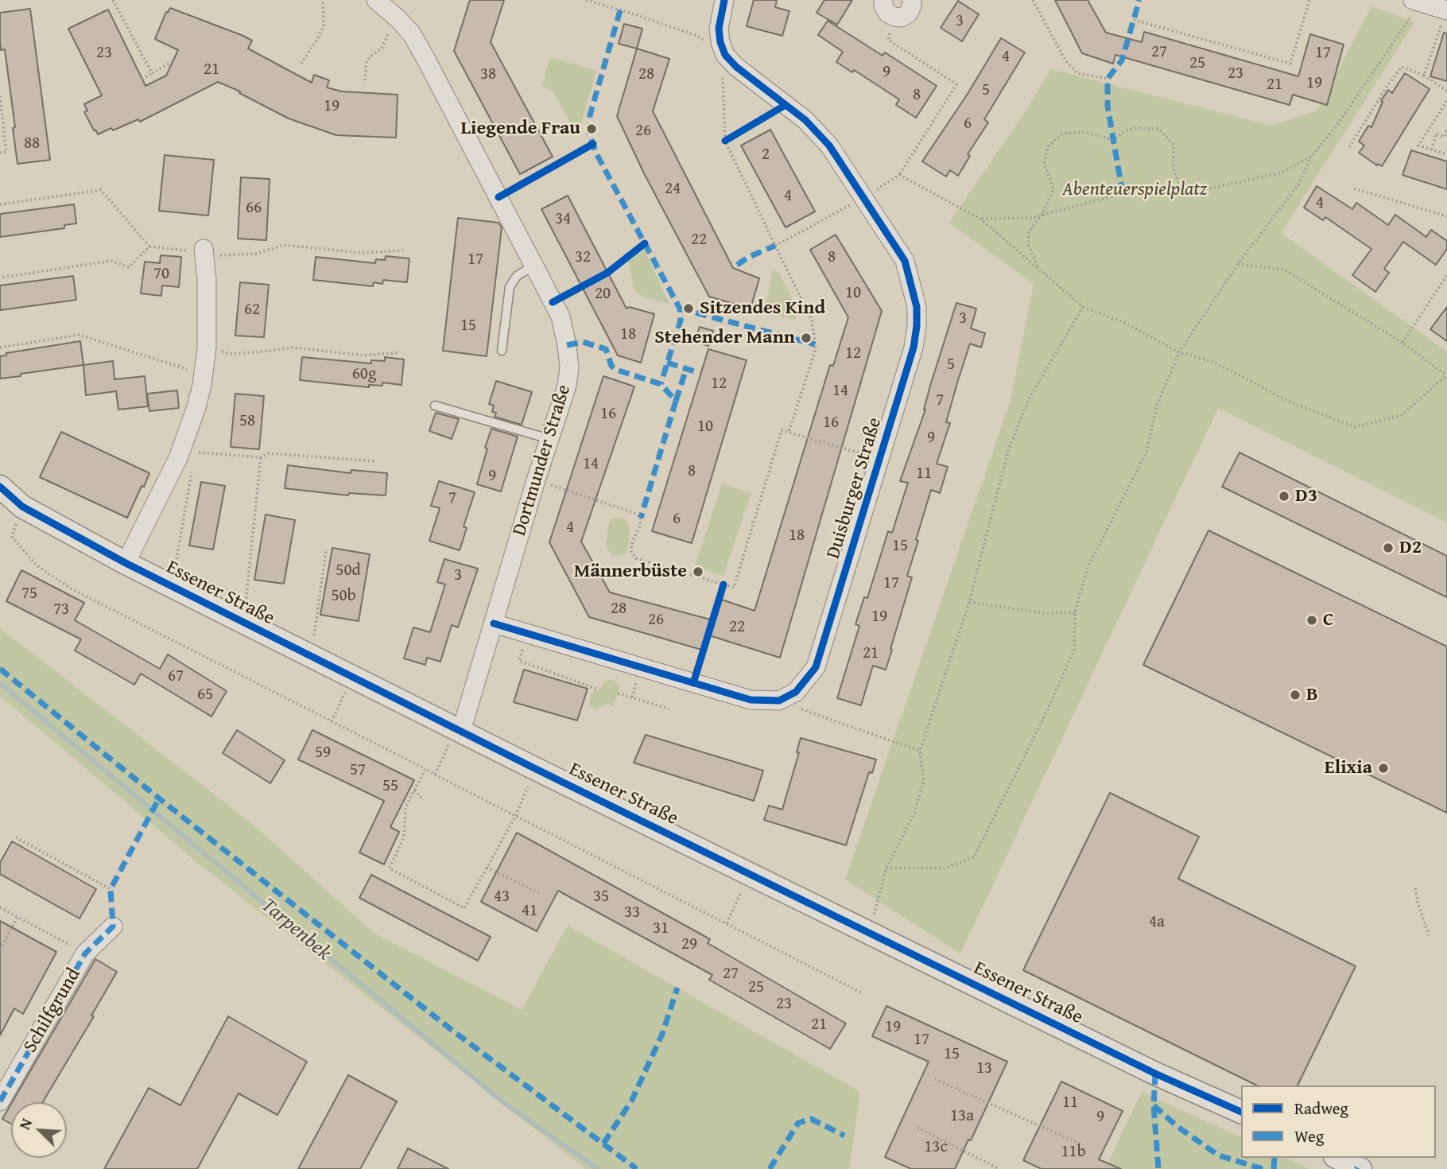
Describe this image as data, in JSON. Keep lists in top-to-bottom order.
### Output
{
  "streets": {
    "street": [
      "Dortmunder Straße",
      "Duisburger Straße",
      "Essener Straße",
      "Schilfgrund"
    ]
  },
  "crossings": [
    ["Dortmunder Straße", "Essener Straße"]
  ],
  "water": ["Tarpenbek"],
  "parks": ["Abenteuerspielplatz"],
  "places": [
    "Liegende Frau",
    "Sitzendes Kind",
    "Stehender Mann",
    "D3",
    "D2",
    "Männerbüste",
    "C",
    "B",
    "Elixia"
  ],
  "house_numbers": [
    "3",
    "27",
    "23",
    "17",
    "4",
    "25",
    "21",
    "9",
    "23",
    "38",
    "28",
    "19",
    "21",
    "5",
    "8",
    "19",
    "6",
    "26",
    "88",
    "2",
    "24",
    "4",
    "4",
    "66",
    "34",
    "22",
    "32",
    "8",
    "17",
    "70",
    "10",
    "20",
    "62",
    "3",
    "15",
    "18",
    "12",
    "5",
    "60g",
    "12",
    "14",
    "7",
    "16",
    "58",
    "16",
    "10",
    "9",
    "14",
    "8",
    "11",
    "9",
    "7",
    "6",
    "4",
    "18",
    "15",
    "50d",
    "3",
    "17",
    "75",
    "50b",
    "28",
    "73",
    "19",
    "26",
    "22",
    "21",
    "67",
    "65",
    "59",
    "57",
    "55",
    "43",
    "35",
    "41",
    "33",
    "4a",
    "31",
    "29",
    "27",
    "25",
    "23",
    "21",
    "19",
    "17",
    "15",
    "13",
    "11",
    "13a",
    "9",
    "13c",
    "11b"
  ],
  "legend": ["Radweg", "Weg"],
  "north": "top left"
}
